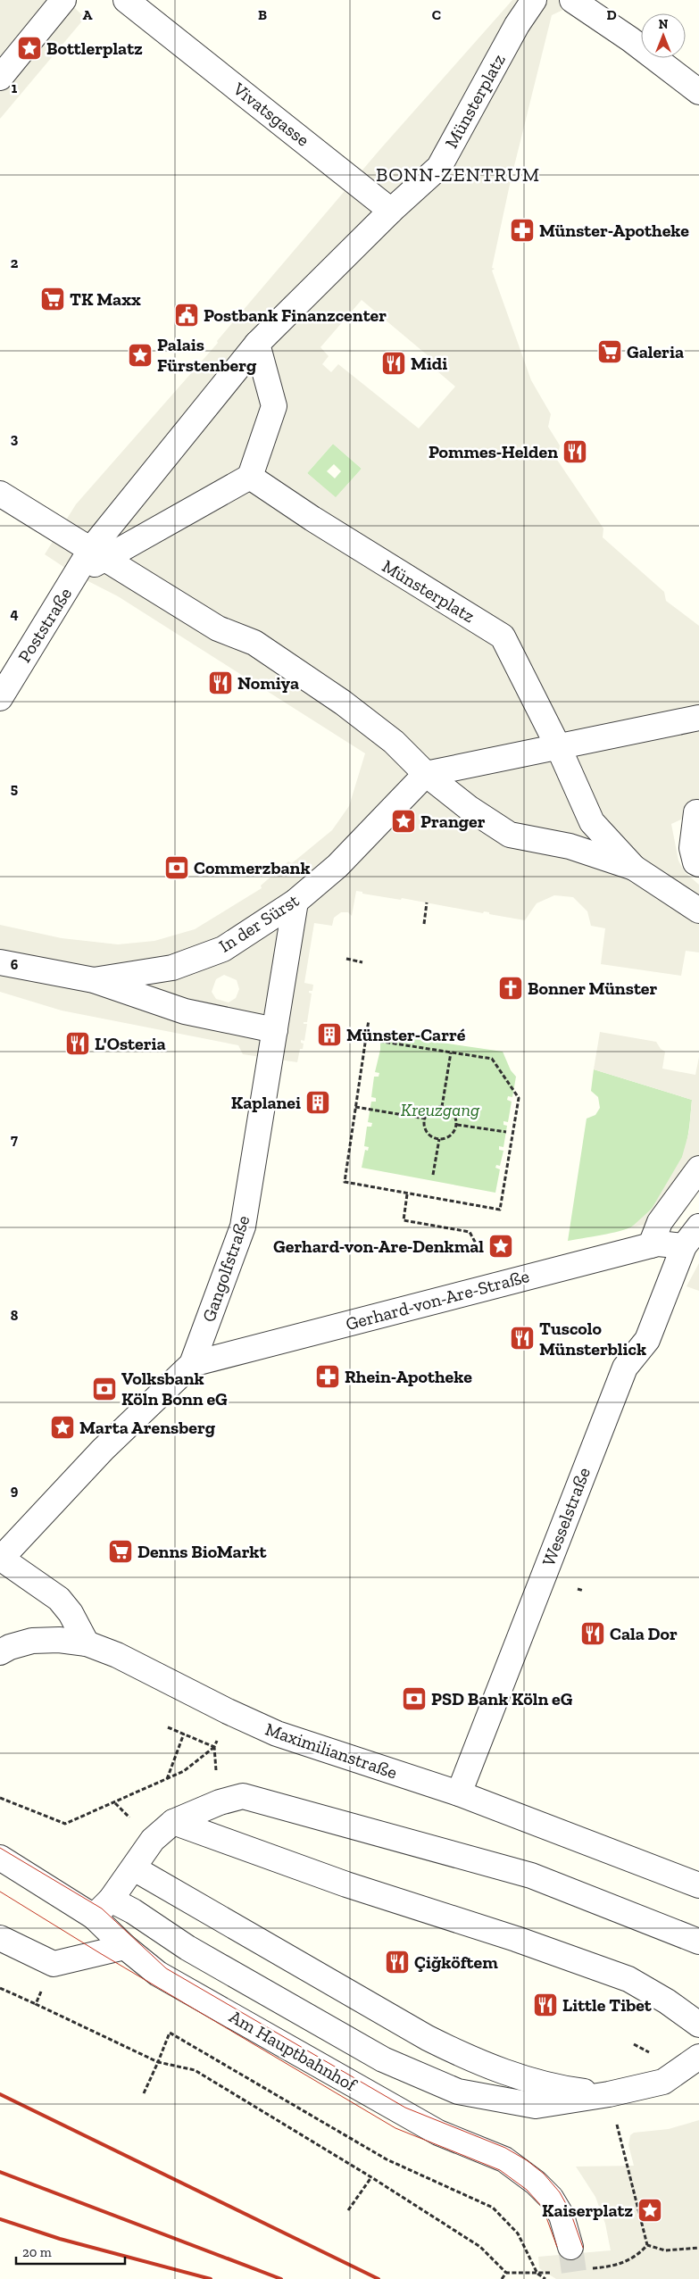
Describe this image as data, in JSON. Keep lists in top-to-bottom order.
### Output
{
  "streets": {
    "street": [
      "Münsterplatz",
      "Vivatsgasse",
      "Poststraße",
      "In der Sürst",
      "Gangolfstraße",
      "Gerhard-von-Are-Straße",
      "Wesselstraße",
      "Maximilianstraße",
      "Am Hauptbahnhof"
    ]
  },
  "crossings": [
    ["Münsterplatz", "Vivatsgasse"],
    ["Münsterplatz", "Poststraße"],
    ["Münsterplatz", "In der Sürst"],
    ["In der Sürst", "Gangolfstraße"],
    ["Gangolfstraße", "Gerhard-von-Are-Straße"],
    ["Gerhard-von-Are-Straße", "Wesselstraße"],
    ["Wesselstraße", "Maximilianstraße"]
  ],
  "districts": ["BONN-ZENTRUM"],
  "parks": ["Kreuzgang"],
  "places": {
    "place": [
      "Bottlerplatz",
      "Palais Fürstenberg",
      "Pranger",
      "Gerhard-von-Are-Denkmal",
      "Marta Arensberg",
      "Kaiserplatz"
    ],
    "pharmacy": ["Münster-Apotheke", "Rhein-Apotheke"],
    "supermarket": ["TK Maxx", "Galeria", "Denns BioMarkt"],
    "public building": ["Postbank Finanzcenter"],
    "restaurant": [
      "Midi",
      "Pommes-Helden",
      "Nomiya",
      "L'Osteria",
      "Tuscolo Münsterblick",
      "Cala Dor",
      "Çiğköftem",
      "Little Tibet"
    ],
    "bank": ["Commerzbank", "Volksbank Köln Bonn eG", "PSD Bank Köln eG"],
    "church": ["Bonner Münster"],
    "building": ["Münster-Carré", "Kaplanei"]
  },
  "scale_bar": "20 m",
  "north": "top",
  "grid": {
    "columns": [
      "A",
      "B",
      "C",
      "D"
    ],
    "rows": [
      "1",
      "2",
      "3",
      "4",
      "5",
      "6",
      "7",
      "8",
      "9"
    ]
  }
}
